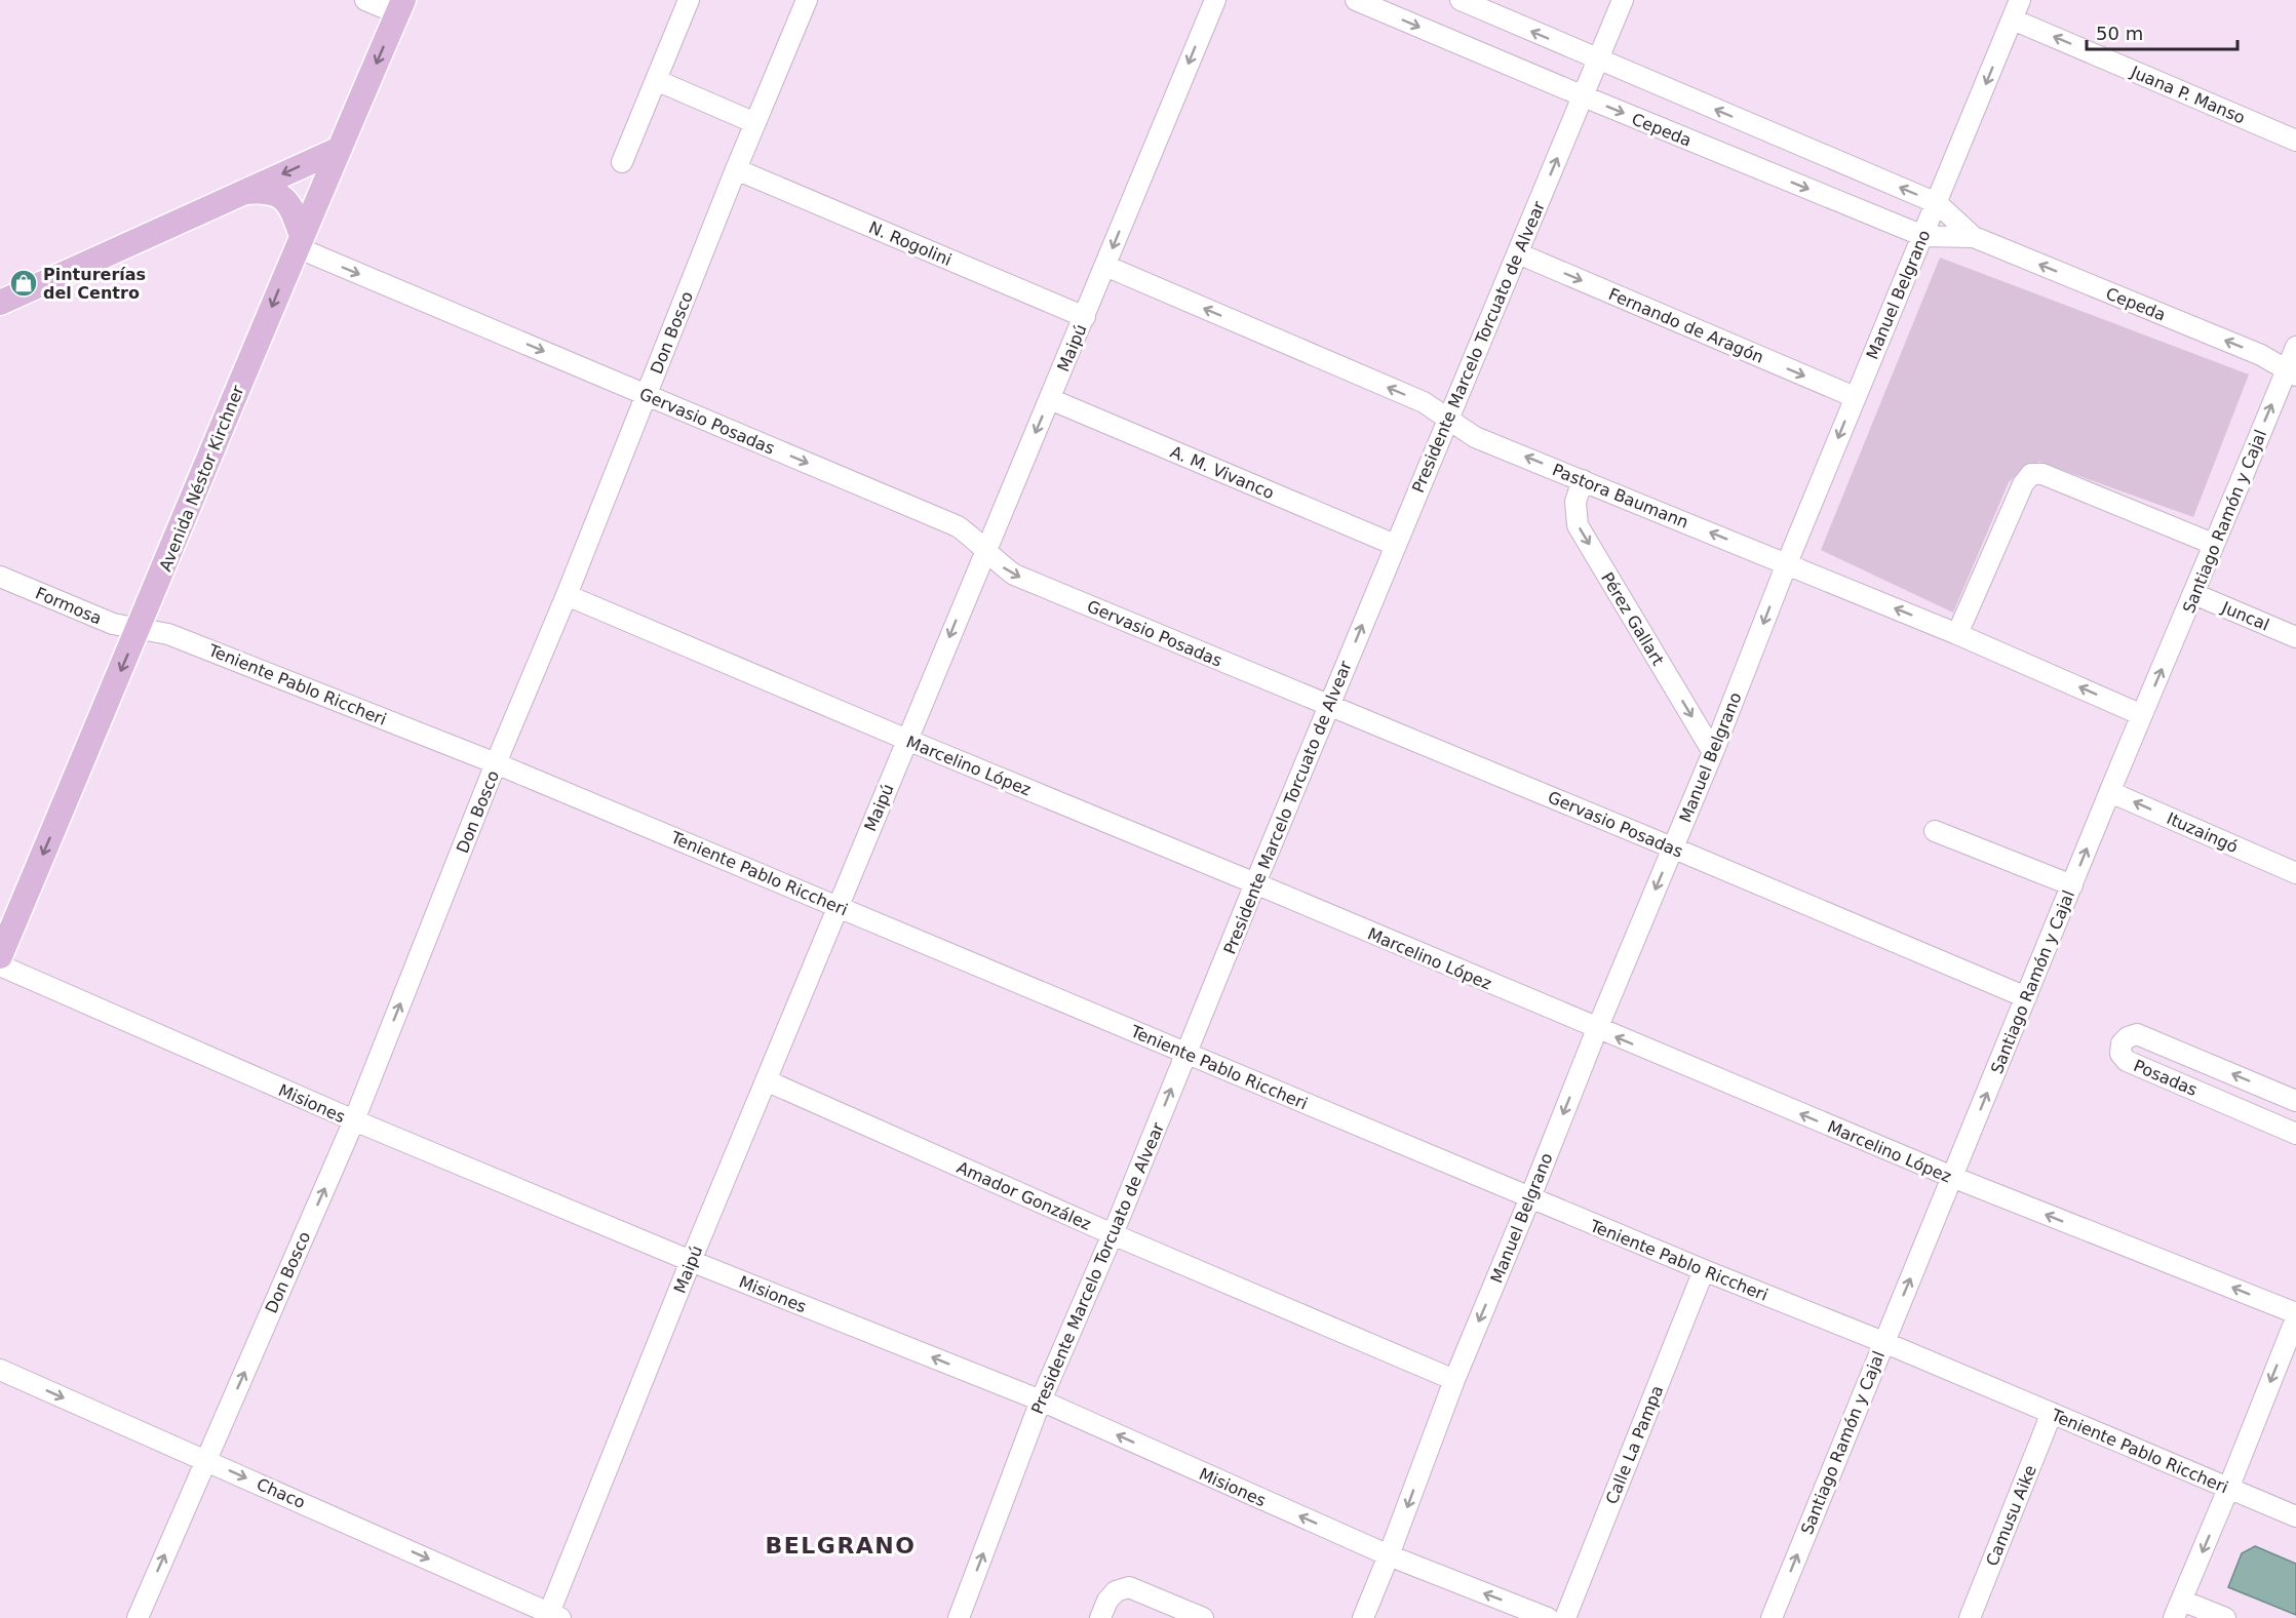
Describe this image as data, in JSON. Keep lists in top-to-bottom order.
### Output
{
  "streets": {
    "main road": ["Avenida Néstor Kirchner"],
    "street": [
      "Juana P. Manso",
      "Cepeda",
      "N. Rogolini",
      "Manuel Belgrano",
      "Fernando de Aragón",
      "Don Bosco",
      "Presidente Marcelo Torcuato de Alvear",
      "Maipú",
      "Gervasio Posadas",
      "A. M. Vivanco",
      "Pastora Baumann",
      "Santiago Ramón y Cajal",
      "Formosa",
      "Juncal",
      "Pérez Gallart",
      "Teniente Pablo Riccheri",
      "Marcelino López",
      "Ituzaingó",
      "Posadas",
      "Misiones",
      "Amador González",
      "Calle La Pampa",
      "Chaco",
      "Camusu Aike"
    ]
  },
  "crossings": [
    ["Juana P. Manso", "Manuel Belgrano"],
    ["Cepeda", "Manuel Belgrano"],
    ["Cepeda", "Presidente Marcelo Torcuato de Alvear"],
    ["Cepeda", "Santiago Ramón y Cajal"],
    ["N. Rogolini", "Don Bosco"],
    ["N. Rogolini", "Maipú"],
    ["Manuel Belgrano", "Fernando de Aragón"],
    ["Manuel Belgrano", "Gervasio Posadas"],
    ["Manuel Belgrano", "Pastora Baumann"],
    ["Manuel Belgrano", "Pérez Gallart"],
    ["Manuel Belgrano", "Teniente Pablo Riccheri"],
    ["Manuel Belgrano", "Marcelino López"],
    ["Manuel Belgrano", "Misiones"],
    ["Manuel Belgrano", "Amador González"],
    ["Fernando de Aragón", "Presidente Marcelo Torcuato de Alvear"],
    ["Don Bosco", "Gervasio Posadas"],
    ["Don Bosco", "Teniente Pablo Riccheri"],
    ["Don Bosco", "Marcelino López"],
    ["Don Bosco", "Misiones"],
    ["Don Bosco", "Chaco"],
    ["Presidente Marcelo Torcuato de Alvear", "Gervasio Posadas"],
    ["Presidente Marcelo Torcuato de Alvear", "A. M. Vivanco"],
    ["Presidente Marcelo Torcuato de Alvear", "Pastora Baumann"],
    ["Presidente Marcelo Torcuato de Alvear", "Teniente Pablo Riccheri"],
    ["Presidente Marcelo Torcuato de Alvear", "Marcelino López"],
    ["Presidente Marcelo Torcuato de Alvear", "Misiones"],
    ["Presidente Marcelo Torcuato de Alvear", "Amador González"],
    ["Maipú", "Gervasio Posadas"],
    ["Maipú", "A. M. Vivanco"],
    ["Maipú", "Pastora Baumann"],
    ["Maipú", "Teniente Pablo Riccheri"],
    ["Maipú", "Marcelino López"],
    ["Maipú", "Misiones"],
    ["Maipú", "Amador González"],
    ["Maipú", "Chaco"],
    ["Gervasio Posadas", "Avenida Néstor Kirchner"],
    ["Gervasio Posadas", "Santiago Ramón y Cajal"],
    ["Avenida Néstor Kirchner", "Formosa"],
    ["Avenida Néstor Kirchner", "Teniente Pablo Riccheri"],
    ["Pastora Baumann", "Santiago Ramón y Cajal"],
    ["Pastora Baumann", "Pérez Gallart"],
    ["Santiago Ramón y Cajal", "Juncal"],
    ["Santiago Ramón y Cajal", "Teniente Pablo Riccheri"],
    ["Santiago Ramón y Cajal", "Marcelino López"],
    ["Santiago Ramón y Cajal", "Ituzaingó"],
    ["Formosa", "Teniente Pablo Riccheri"],
    ["Teniente Pablo Riccheri", "Calle La Pampa"],
    ["Teniente Pablo Riccheri", "Camusu Aike"]
  ],
  "one_way": [
    "Juana P. Manso",
    "Manuel Belgrano",
    "Fernando de Aragón",
    "Don Bosco",
    "Presidente Marcelo Torcuato de Alvear",
    "Maipú",
    "Gervasio Posadas",
    "Avenida Néstor Kirchner",
    "Pastora Baumann",
    "Santiago Ramón y Cajal",
    "Pérez Gallart",
    "Marcelino López",
    "Ituzaingó",
    "Misiones",
    "Chaco"
  ],
  "districts": ["BELGRANO"],
  "places": {
    "shop": ["Pinturerías del Centro"]
  },
  "scale_bar": "50 m"
}
